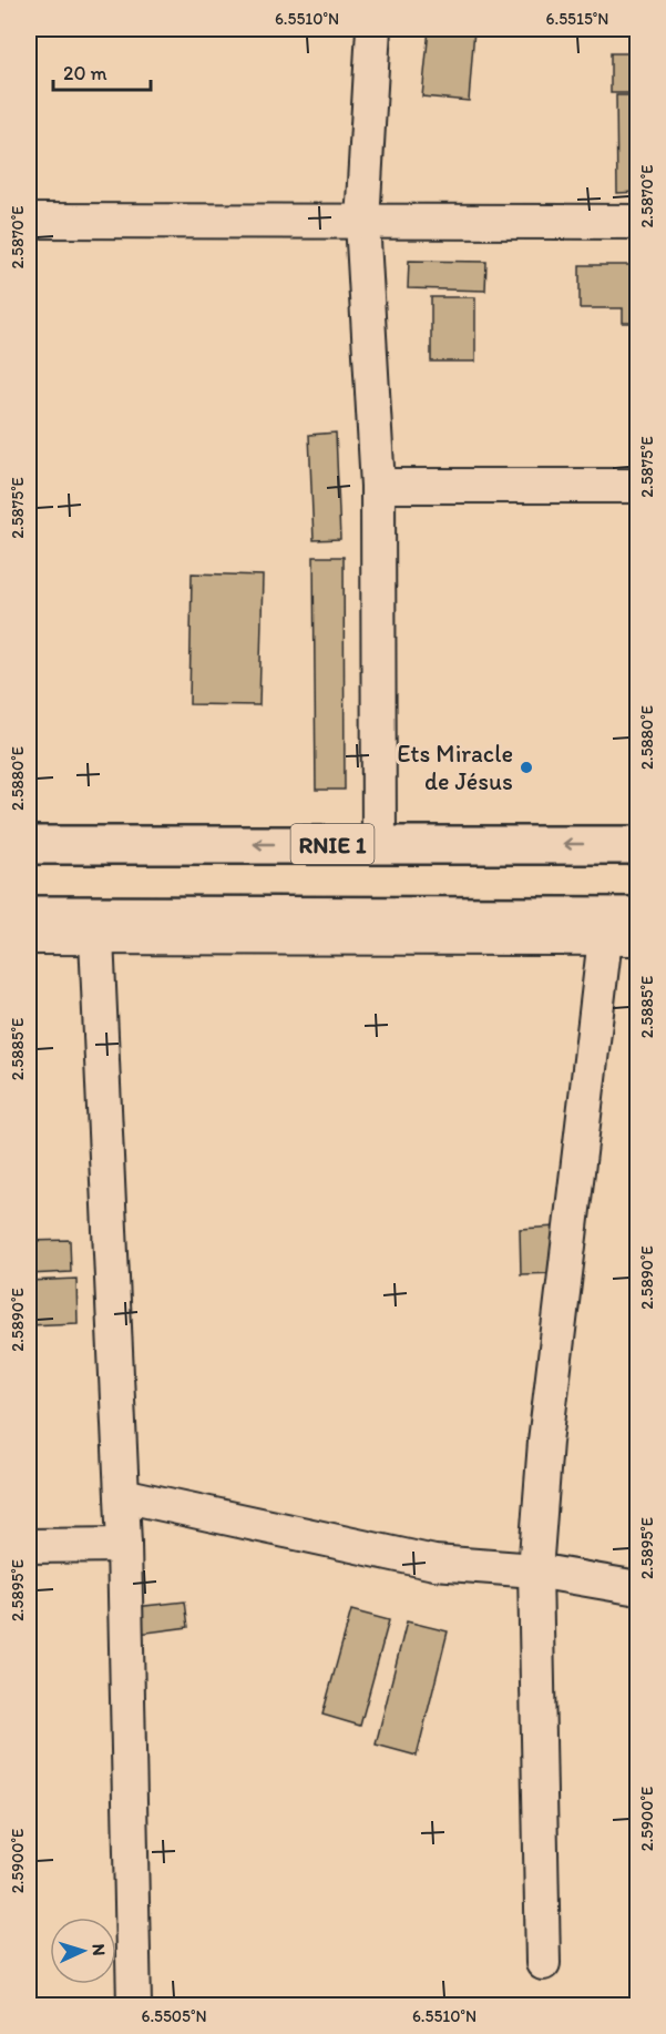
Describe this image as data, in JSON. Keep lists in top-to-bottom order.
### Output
{
  "streets": {
    "highway": ["RNIE 1"]
  },
  "places": ["Ets Miracle de Jésus"],
  "scale_bar": "20 m",
  "north": "right",
  "coordinates": [
    "6.5510°N",
    "6.5515°N",
    "2.5870°E",
    "2.5875°E",
    "2.5880°E",
    "2.5885°E",
    "2.5890°E",
    "2.5895°E",
    "2.5900°E",
    "6.5505°N"
  ]
}
